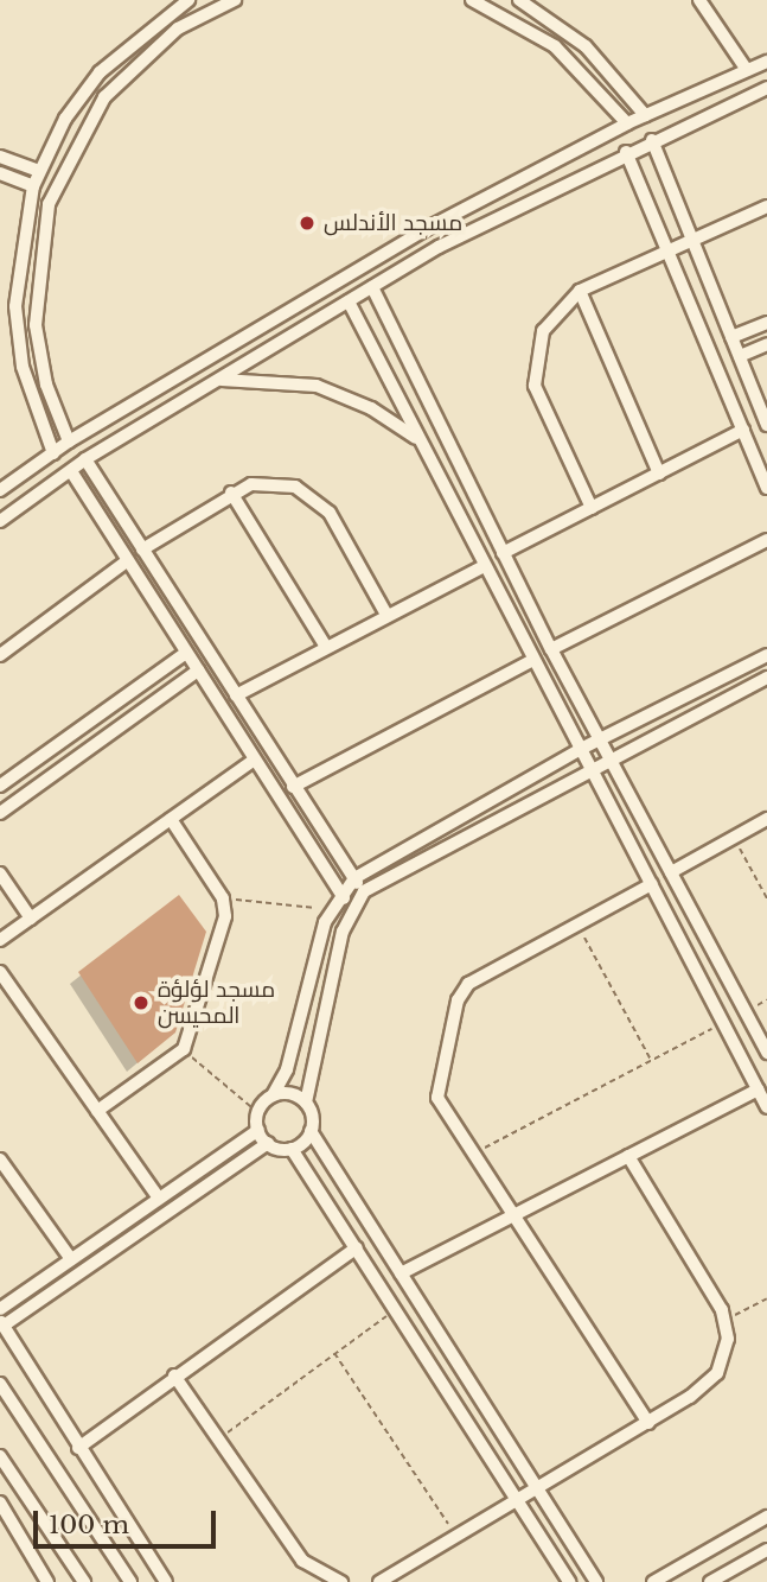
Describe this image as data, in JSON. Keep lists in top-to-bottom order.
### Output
{
  "places": ["مسجد الأندلس", "مسجد لؤلؤة المحيسن"],
  "scale_bar": "100 m"
}
